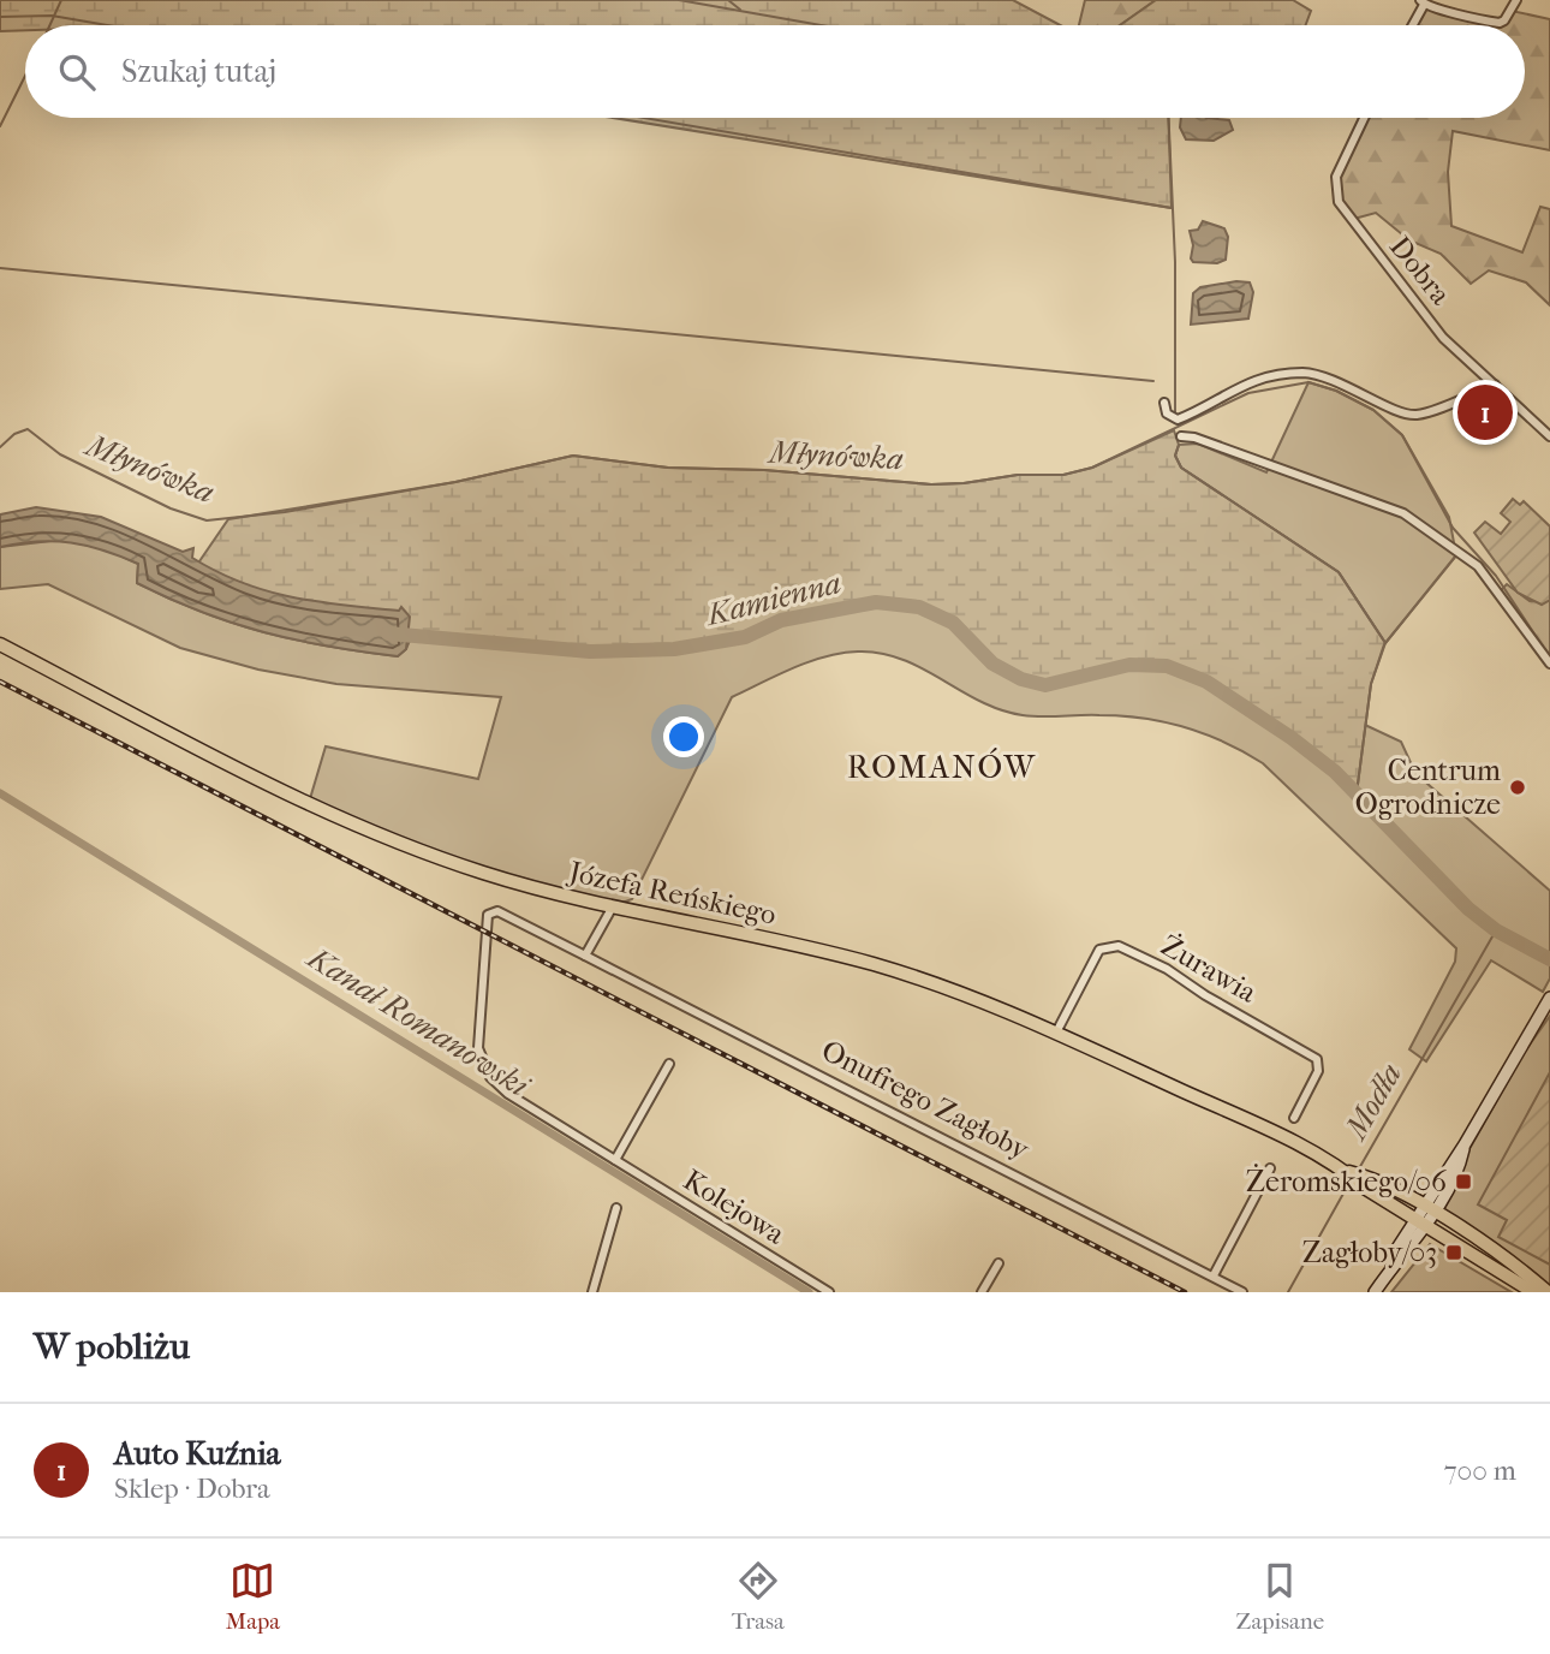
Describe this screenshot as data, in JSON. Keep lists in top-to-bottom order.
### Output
{
  "streets": {
    "main road": ["Józefa Reńskiego"],
    "street": [
      "Dobra",
      "Żurawia",
      "Onufrego Zagłoby",
      "Kolejowa"
    ]
  },
  "crossings": [
    ["Józefa Reńskiego", "Żurawia"],
    ["Onufrego Zagłoby", "Kolejowa"]
  ],
  "districts": ["ROMANÓW"],
  "water": [
    "Młynówka",
    "Kamienna",
    "Kanał Romanowski",
    "Modła"
  ],
  "places": {
    "other": ["Centrum Ogrodnicze"],
    "transit": ["Żeromskiego/06", "Zagłoby/03"]
  },
  "page": {
    "search": "Szukaj tutaj",
    "pins": "1",
    "heading": "W pobliżu",
    "list": [
      {
        "mark": "1",
        "name": "Auto Kuźnia",
        "note": "Sklep · Dobra",
        "value": "700 m"
      }
    ],
    "nav": ["Mapa", "Trasa", "Zapisane"]
  }
}
